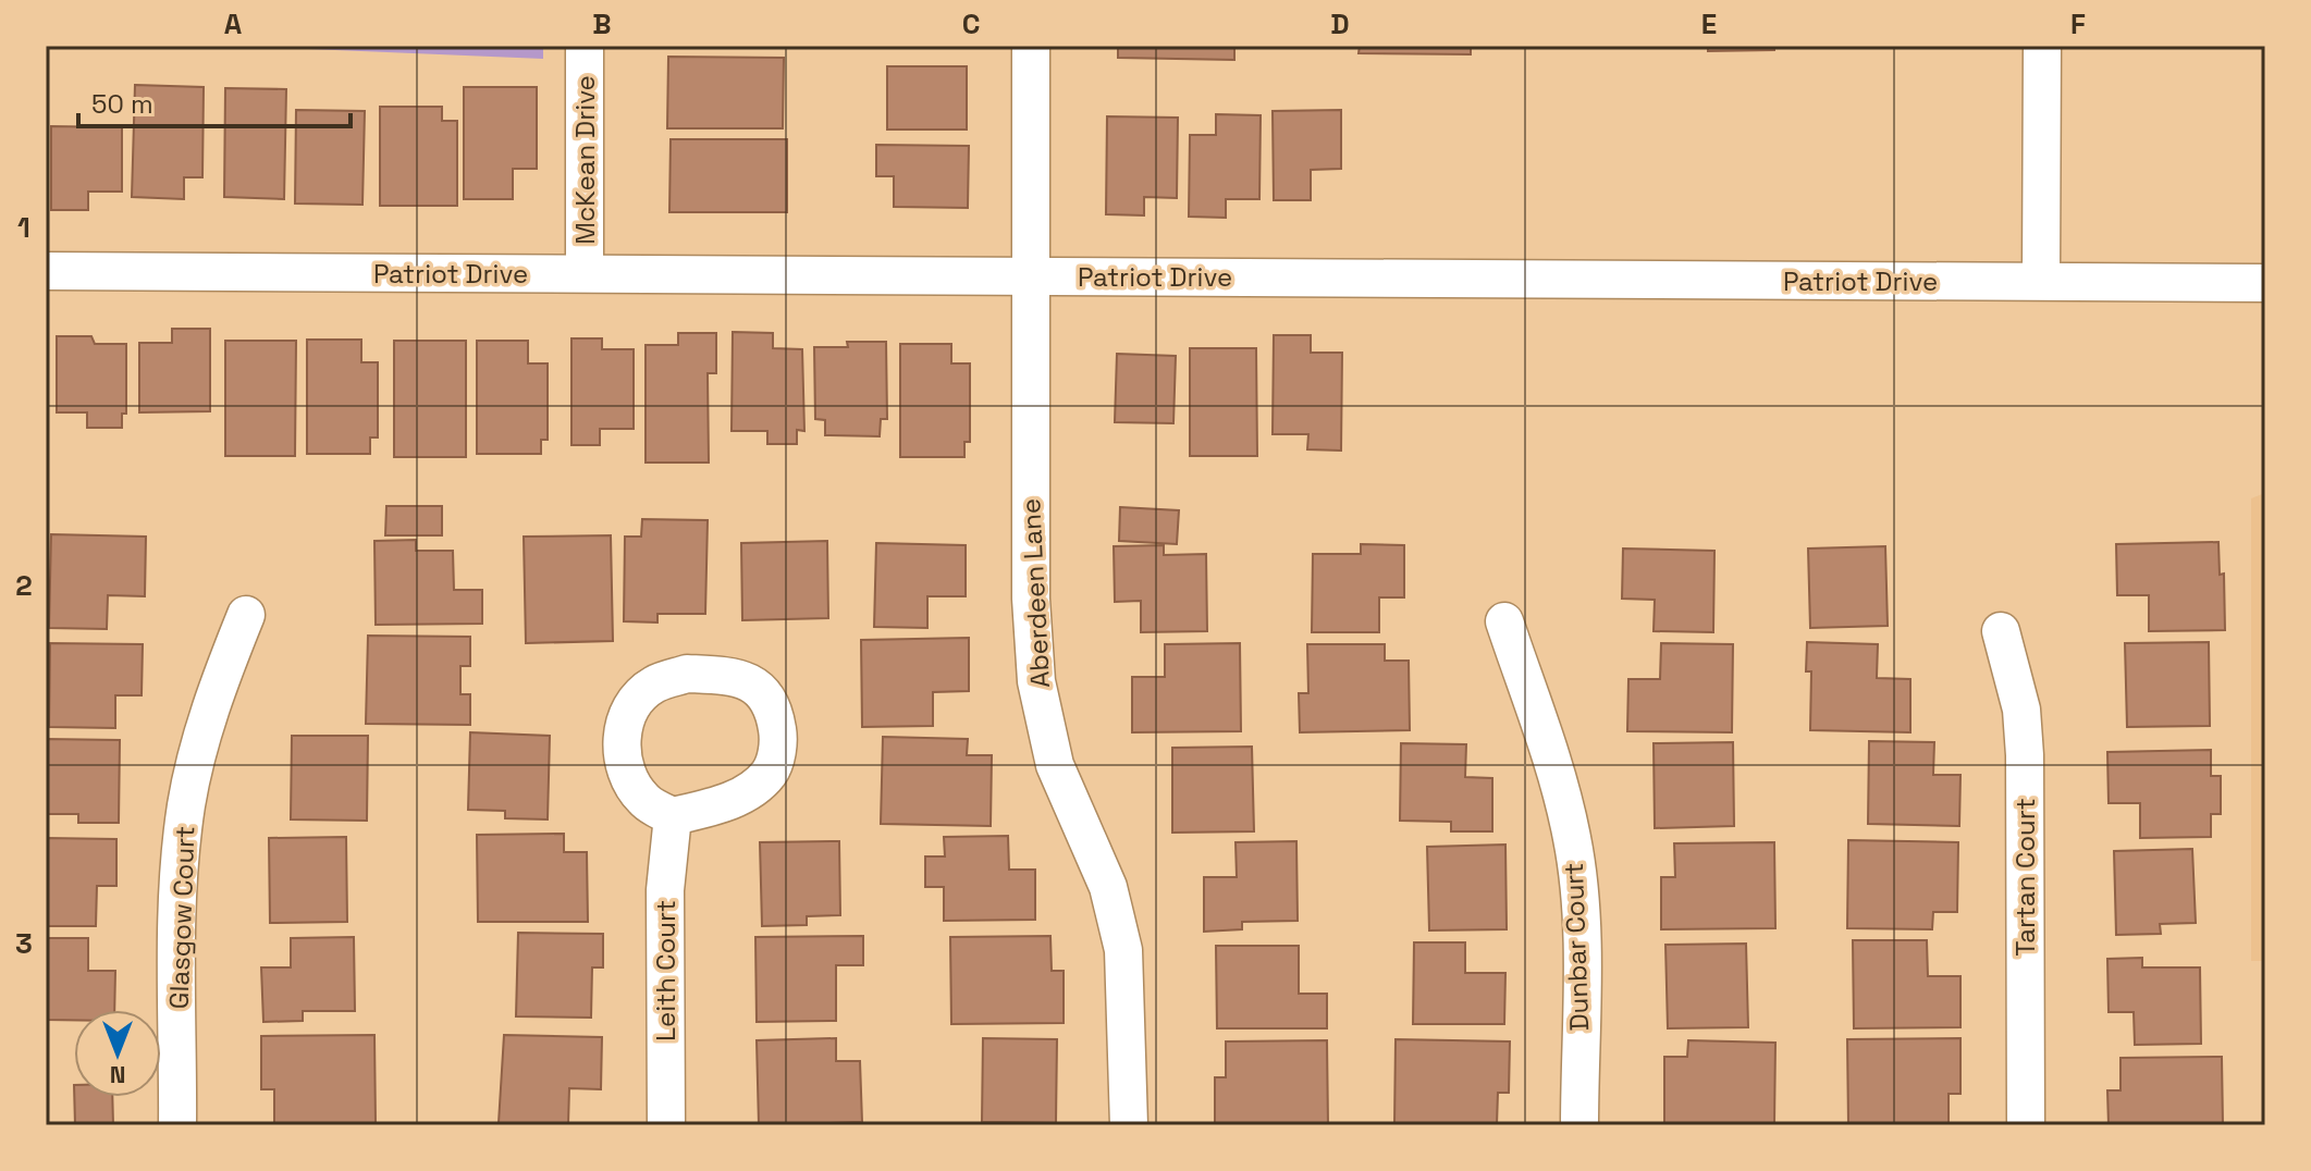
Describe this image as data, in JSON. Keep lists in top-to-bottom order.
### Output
{
  "streets": {
    "street": [
      "McKean Drive",
      "Patriot Drive",
      "Aberdeen Lane",
      "Tartan Court",
      "Glasgow Court",
      "Dunbar Court",
      "Leith Court"
    ]
  },
  "crossings": [
    ["McKean Drive", "Patriot Drive"],
    ["Patriot Drive", "Aberdeen Lane"]
  ],
  "scale_bar": "50 m",
  "north": "bottom",
  "grid": {
    "columns": [
      "A",
      "B",
      "C",
      "D",
      "E",
      "F"
    ],
    "rows": ["1", "2", "3"]
  }
}
